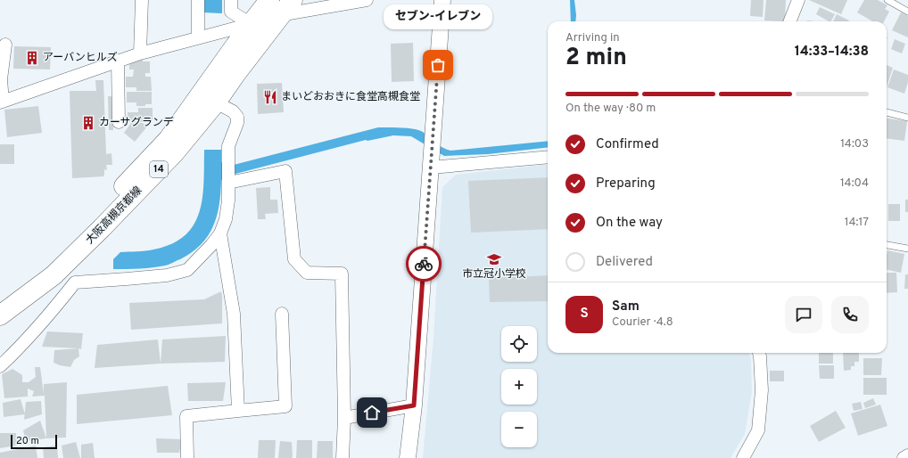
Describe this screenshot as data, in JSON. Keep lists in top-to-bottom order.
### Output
{
  "streets": {
    "main road": ["14", "大阪高槻京都線"]
  },
  "places": {
    "building": ["アーバンヒルズ", "カーサグランデ"],
    "other": ["セブン-イレブン"],
    "restaurant": ["まいどおおきに食堂高槻食堂"],
    "school or university": ["市立冠小学校"]
  },
  "scale_bar": "20 m",
  "page": {
    "bubble": "セブン-イレブン",
    "heading": ["2 min", "Arriving in", "14:33–14:38"],
    "panel": ["Sam", "Courier · 4.8"],
    "bar": "On the way · 80 m",
    "list": [
      ["Confirmed", "14:03"],
      ["Preparing", "14:04"],
      ["On the way", "14:17"],
      "Delivered"
    ],
    "round": "S",
    "map_buttons": ["+", "−"],
    "scale": "20 m"
  }
}
